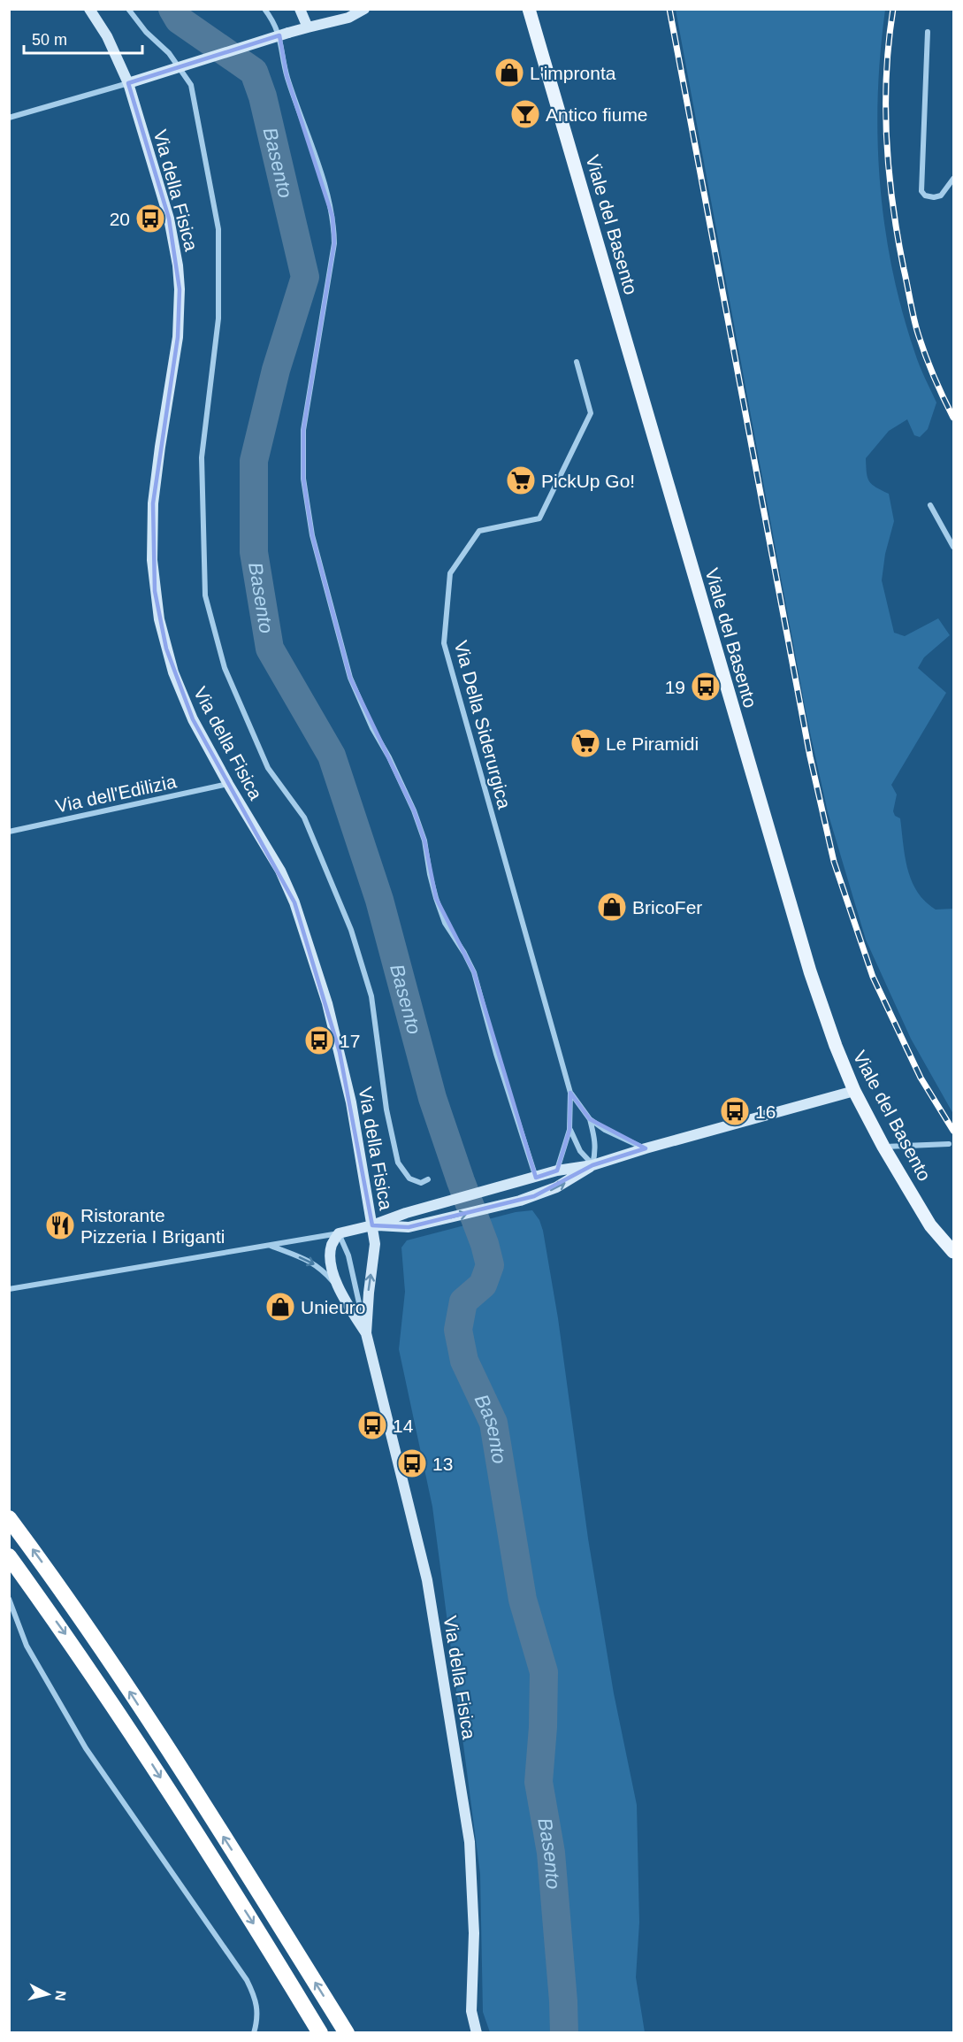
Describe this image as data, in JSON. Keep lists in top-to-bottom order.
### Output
{
  "streets": {
    "main road": ["Viale del Basento"],
    "street": ["Via della Fisica", "Via Della Siderurgica", "Via dell'Edilizia"]
  },
  "crossings": [
    ["Via della Fisica", "Via dell'Edilizia"]
  ],
  "water": ["Basento"],
  "places": {
    "shop": ["L'impronta", "BricoFer", "Unieuro"],
    "bar": ["Antico fiume"],
    "bus stop": [
      "20",
      "19",
      "17",
      "16",
      "14",
      "13"
    ],
    "supermarket": ["PickUp Go!", "Le Piramidi"],
    "restaurant": ["Ristorante Pizzeria I Briganti"]
  },
  "scale_bar": "50 m",
  "north": "right"
}
